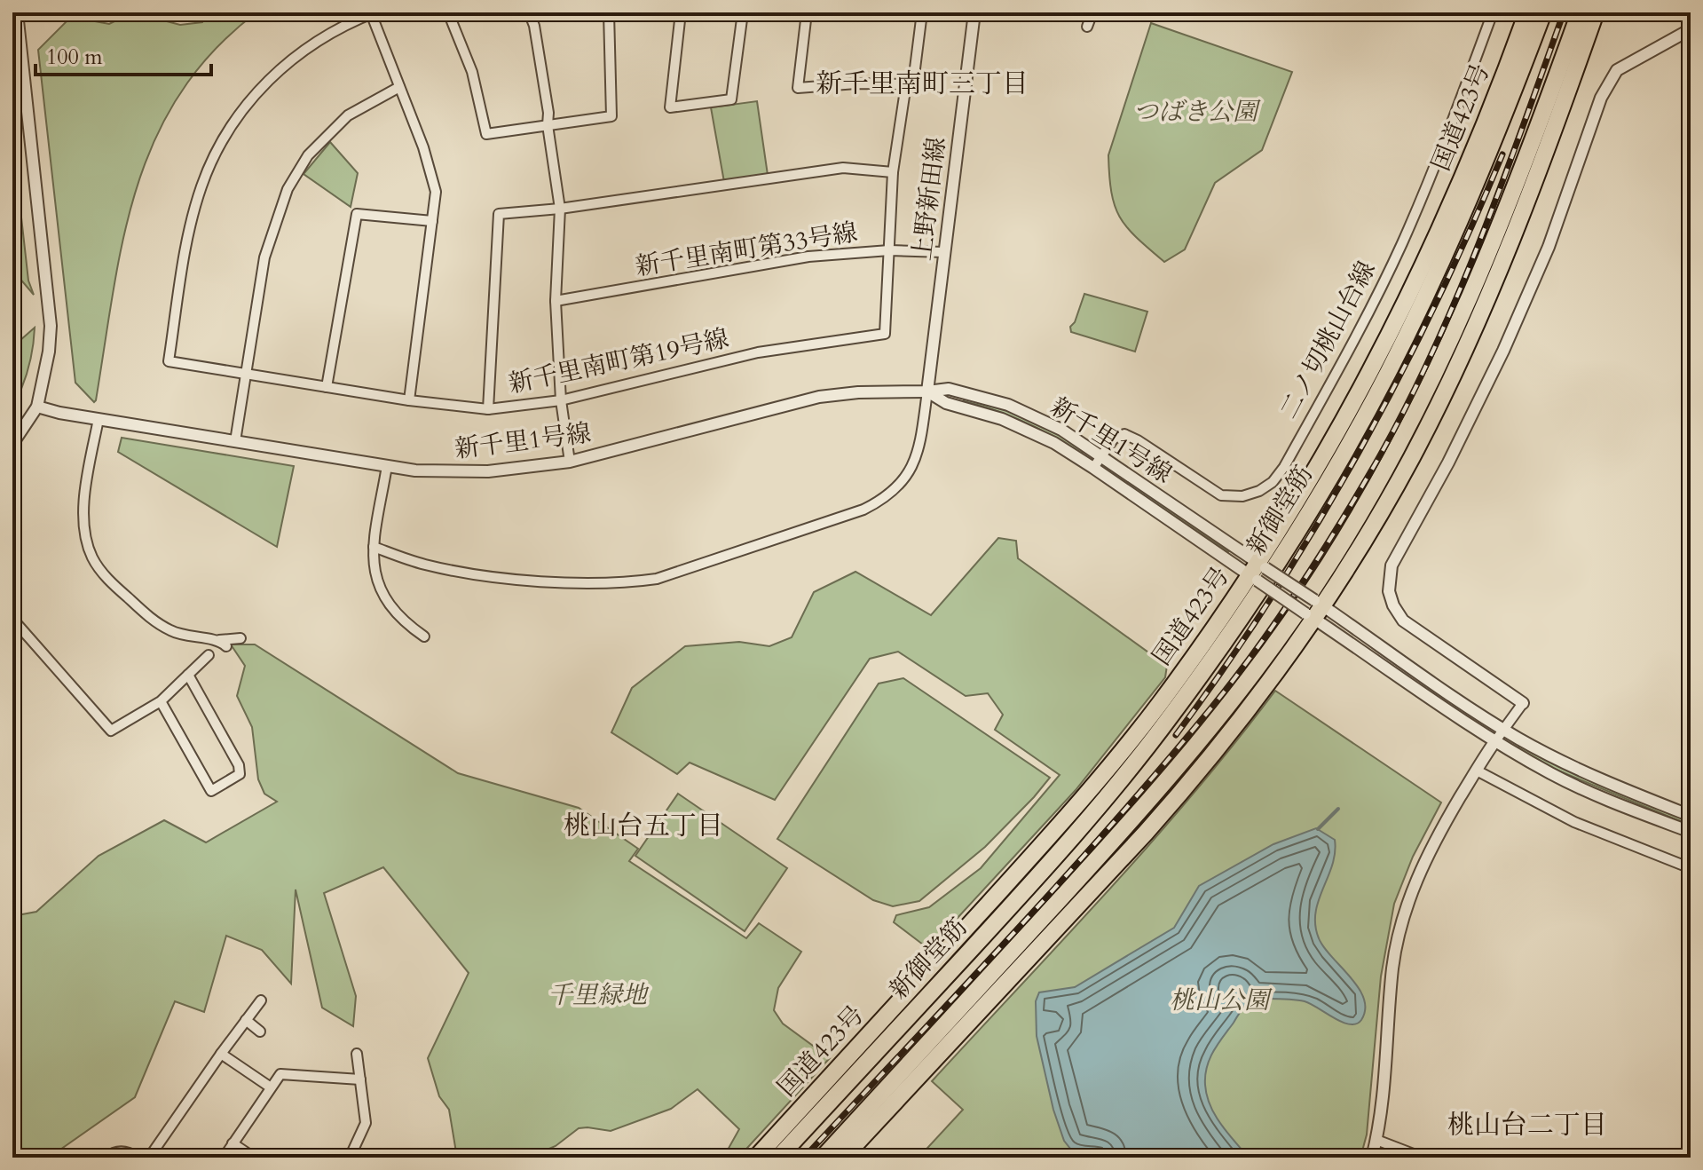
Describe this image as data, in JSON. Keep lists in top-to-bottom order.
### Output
{
  "streets": {
    "highway": ["国道423号", "新御堂筋"],
    "street": [
      "上野新田線",
      "新千里南町第33号線",
      "二ノ切桃山台線",
      "新千里南町第19号線",
      "新千里1号線"
    ]
  },
  "crossings": [
    ["国道423号", "新千里1号線"],
    ["上野新田線", "新千里南町第33号線"],
    ["上野新田線", "新千里1号線"],
    ["新千里南町第33号線", "新千里南町第19号線"],
    ["二ノ切桃山台線", "新千里1号線"]
  ],
  "districts": ["新千里南町三丁目", "桃山台五丁目", "桃山台二丁目"],
  "parks": ["つばき公園", "千里緑地", "桃山公園"],
  "scale_bar": "100 m"
}
